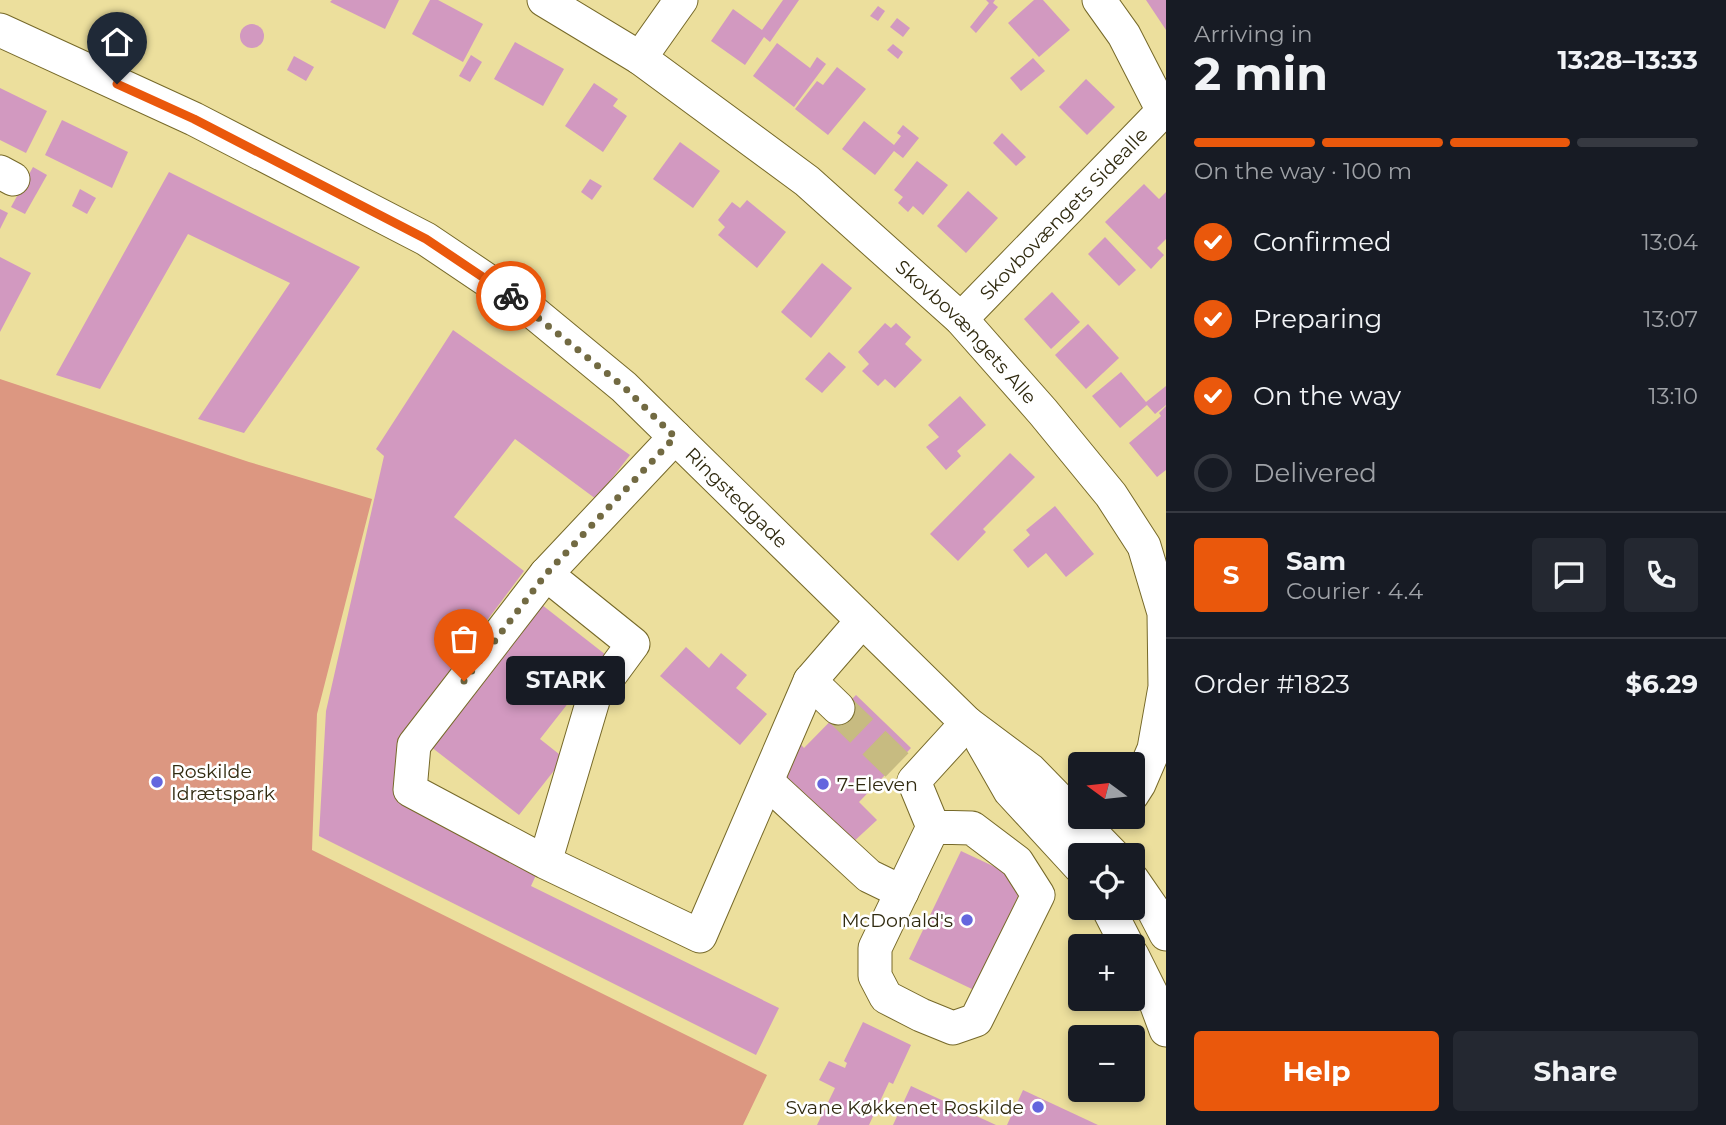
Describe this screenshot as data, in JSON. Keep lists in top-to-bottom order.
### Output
{
  "streets": {
    "street": ["Skovbovængets Sidealle", "Skovbovængets Alle", "Ringstedgade"]
  },
  "crossings": [
    ["Skovbovængets Sidealle", "Skovbovængets Alle"]
  ],
  "places": [
    "STARK",
    "Roskilde Idrætspark",
    "7-Eleven",
    "McDonald's",
    "Svane Køkkenet Roskilde"
  ],
  "north": "left",
  "page": {
    "heading": ["2 min", "Arriving in", "13:28–13:33"],
    "panel": [
      "Sam",
      "Courier · 4.4",
      "Order #1823",
      "$6.29"
    ],
    "bar": "On the way · 100 m",
    "list": [
      ["Confirmed", "13:04"],
      ["Preparing", "13:07"],
      ["On the way", "13:10"],
      "Delivered"
    ],
    "round": "S",
    "bubble": "STARK",
    "map_buttons": ["+", "−"],
    "buttons": ["Help", "Share"]
  }
}
